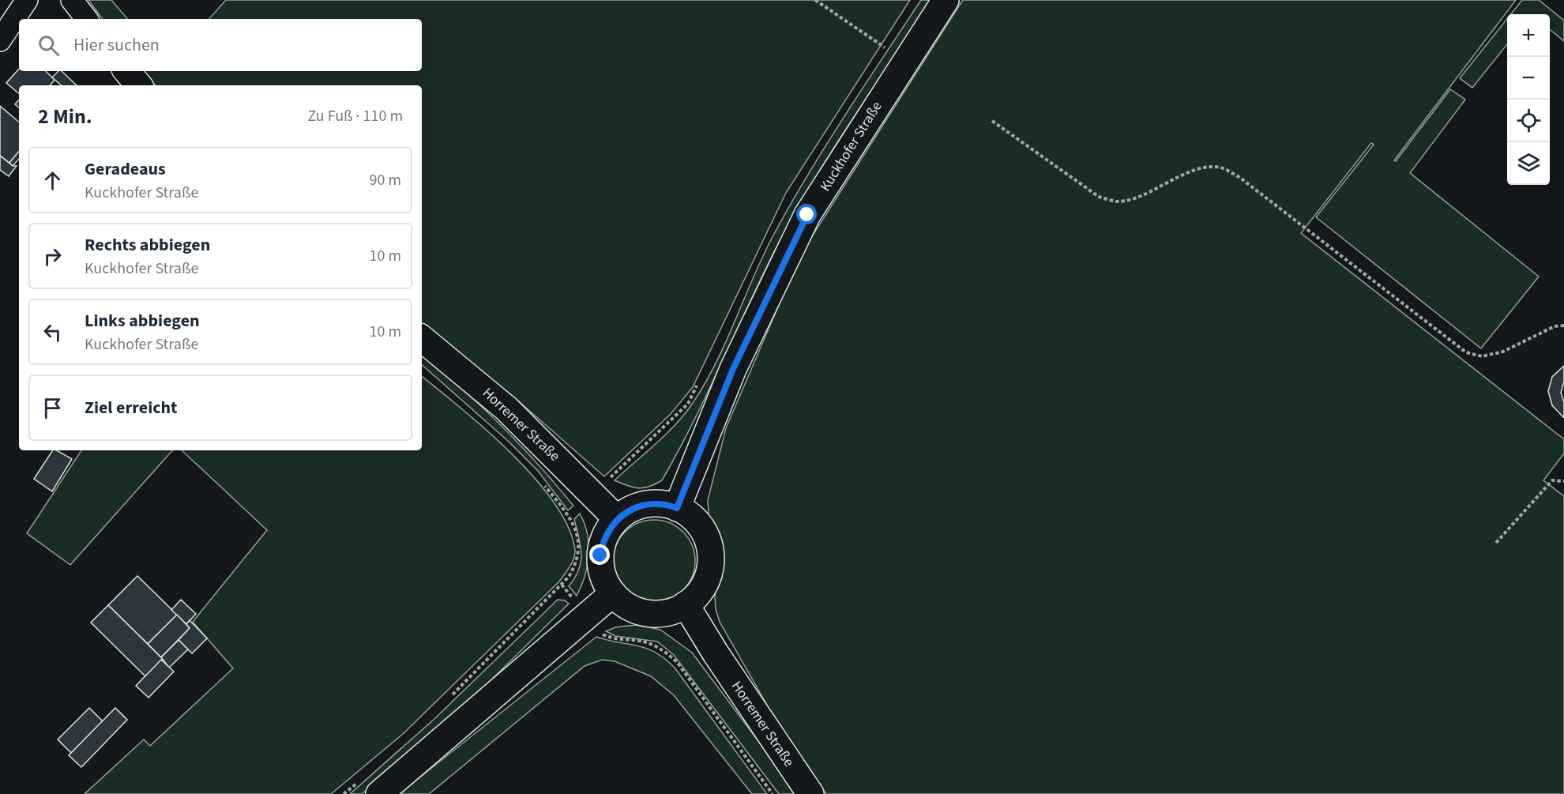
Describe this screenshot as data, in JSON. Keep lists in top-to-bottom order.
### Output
{
  "streets": {
    "main road": ["Kuckhofer Straße", "Horremer Straße"]
  },
  "crossings": [
    ["Kuckhofer Straße", "Horremer Straße"]
  ],
  "page": {
    "map_buttons": ["+", "−"],
    "search": "Hier suchen",
    "heading": ["2 Min.", "Zu Fuß · 110 m"],
    "list": [
      ["Geradeaus", "Kuckhofer Straße", "90 m"],
      ["Rechts abbiegen", "Kuckhofer Straße", "10 m"],
      ["Links abbiegen", "Kuckhofer Straße", "10 m"],
      "Ziel erreicht"
    ]
  }
}
